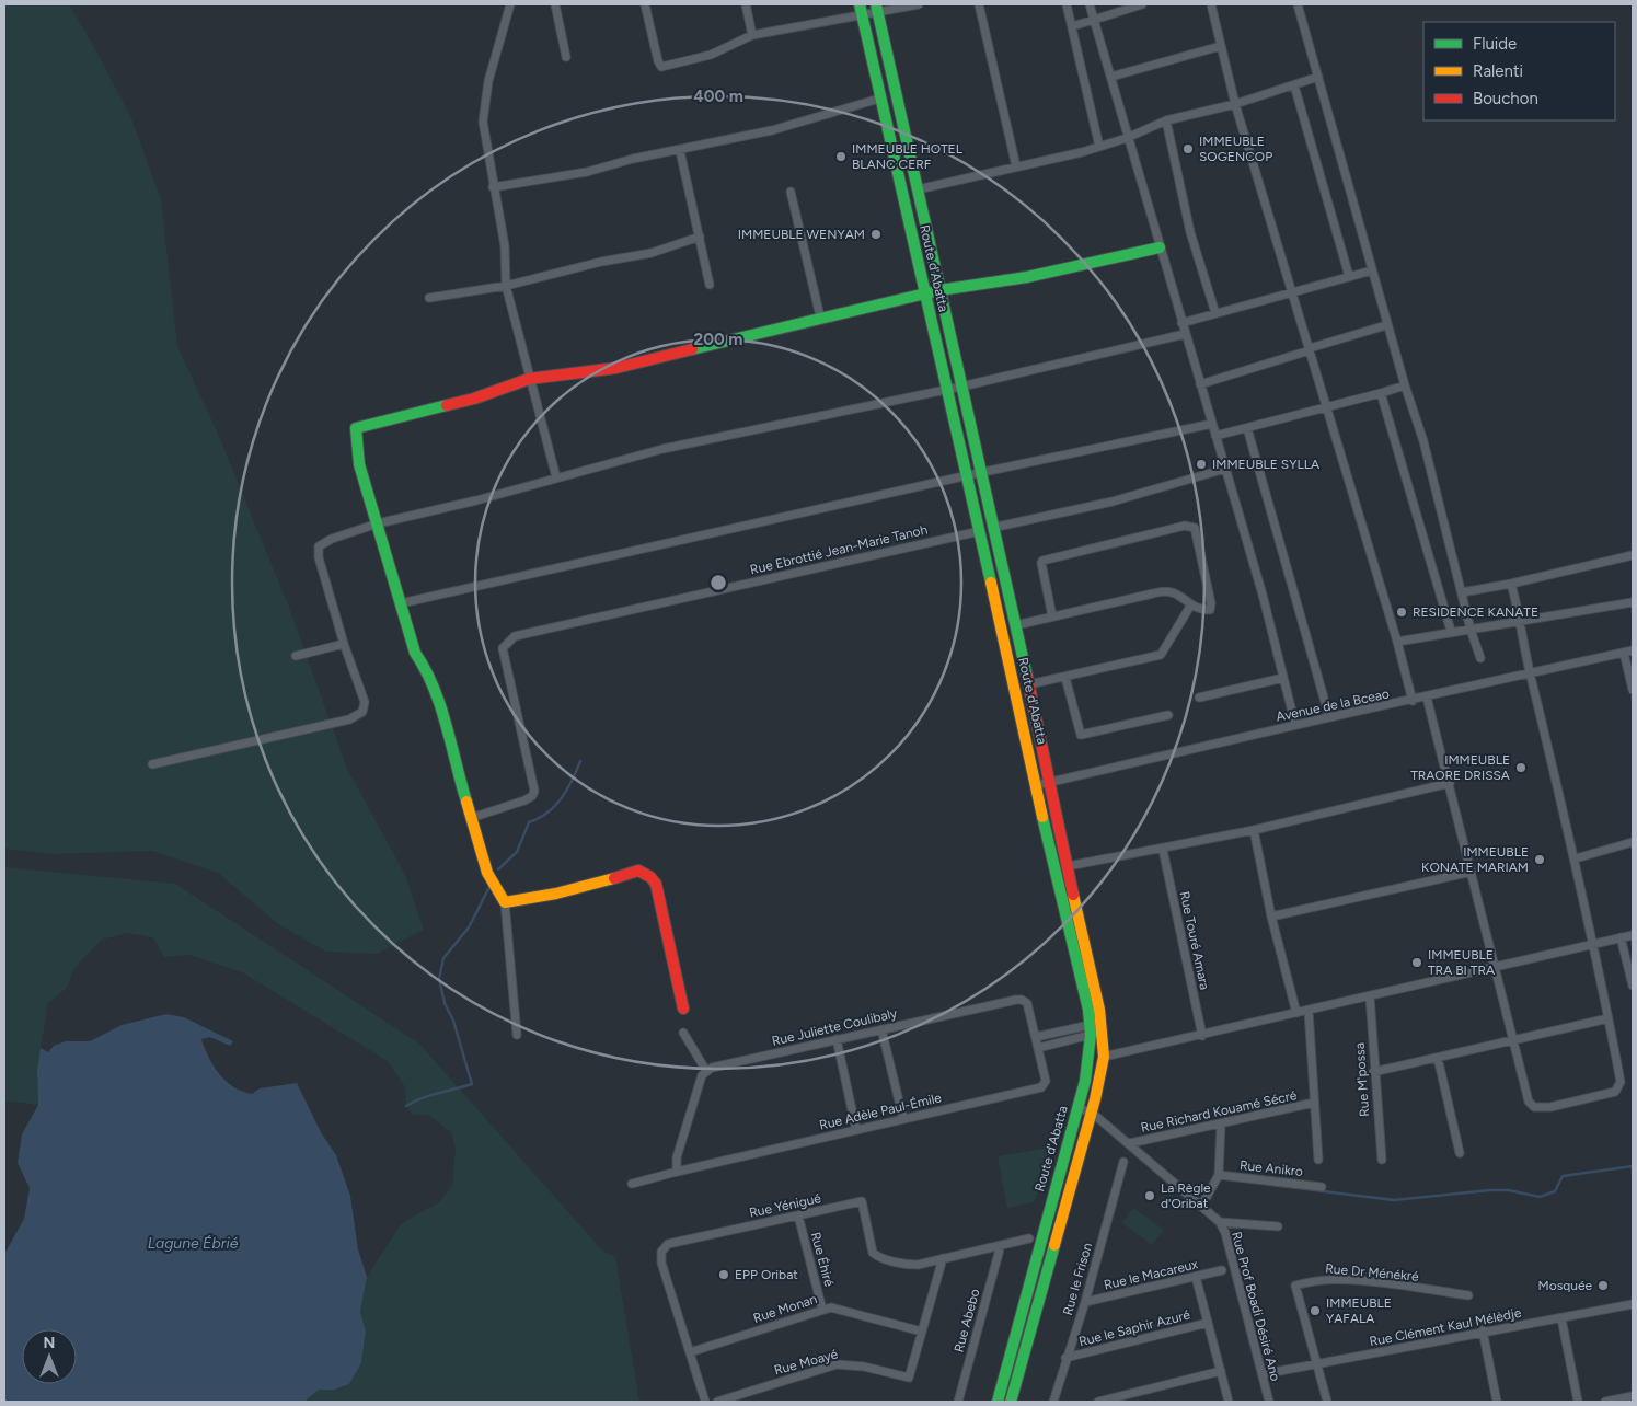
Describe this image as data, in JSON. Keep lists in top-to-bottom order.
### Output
{
  "streets": {
    "street": [
      "Route d'Abatta",
      "Rue Ebrottié Jean-Marie Tanoh",
      "Avenue de la Bceao",
      "Rue Touré Amara",
      "Rue Juliette Coulibaly",
      "Rue M'possa",
      "Rue Adèle Paul-Émile",
      "Rue Richard Kouamé Sécré",
      "Rue Anikro",
      "Rue Yénigué",
      "Rue Éhiré",
      "Rue Dr Ménékré",
      "Rue le Macareux",
      "Rue le Frison",
      "Rue Prof Boadi Désiré Ano",
      "Rue Monan",
      "Rue Abebo",
      "Rue Clément Kaul Mélèdje",
      "Rue le Saphir Azuré",
      "Rue Moayé"
    ]
  },
  "crossings": [
    ["Route d'Abatta", "Rue Ebrottié Jean-Marie Tanoh"],
    ["Route d'Abatta", "Avenue de la Bceao"],
    ["Route d'Abatta", "Rue Prof Boadi Désiré Ano"],
    ["Rue Juliette Coulibaly", "Rue Adèle Paul-Émile"],
    ["Rue Richard Kouamé Sécré", "Rue Prof Boadi Désiré Ano"],
    ["Rue Yénigué", "Rue Éhiré"],
    ["Rue Yénigué", "Rue Monan"],
    ["Rue Yénigué", "Rue Abebo"],
    ["Rue Yénigué", "Rue Moayé"],
    ["Rue Éhiré", "Rue Monan"],
    ["Rue Dr Ménékré", "Rue Clément Kaul Mélèdje"],
    ["Rue le Macareux", "Rue le Frison"],
    ["Rue le Frison", "Rue le Saphir Azuré"],
    ["Rue Prof Boadi Désiré Ano", "Rue Clément Kaul Mélèdje"],
    ["Rue Monan", "Rue Moayé"]
  ],
  "water": ["Lagune Ébrié"],
  "places": [
    "IMMEUBLE SOGENCOP",
    "IMMEUBLE HOTEL BLANC CERF",
    "IMMEUBLE WENYAM",
    "IMMEUBLE SYLLA",
    "RESIDENCE KANATE",
    "IMMEUBLE TRAORE DRISSA",
    "IMMEUBLE KONATE MARIAM",
    "IMMEUBLE TRA BI TRA",
    "La Règle d'Oribat",
    "EPP Oribat",
    "Mosquée",
    "IMMEUBLE YAFALA"
  ],
  "legend": ["Fluide", "Ralenti", "Bouchon"],
  "north": "top",
  "rings": ["400 m", "200 m"]
}
